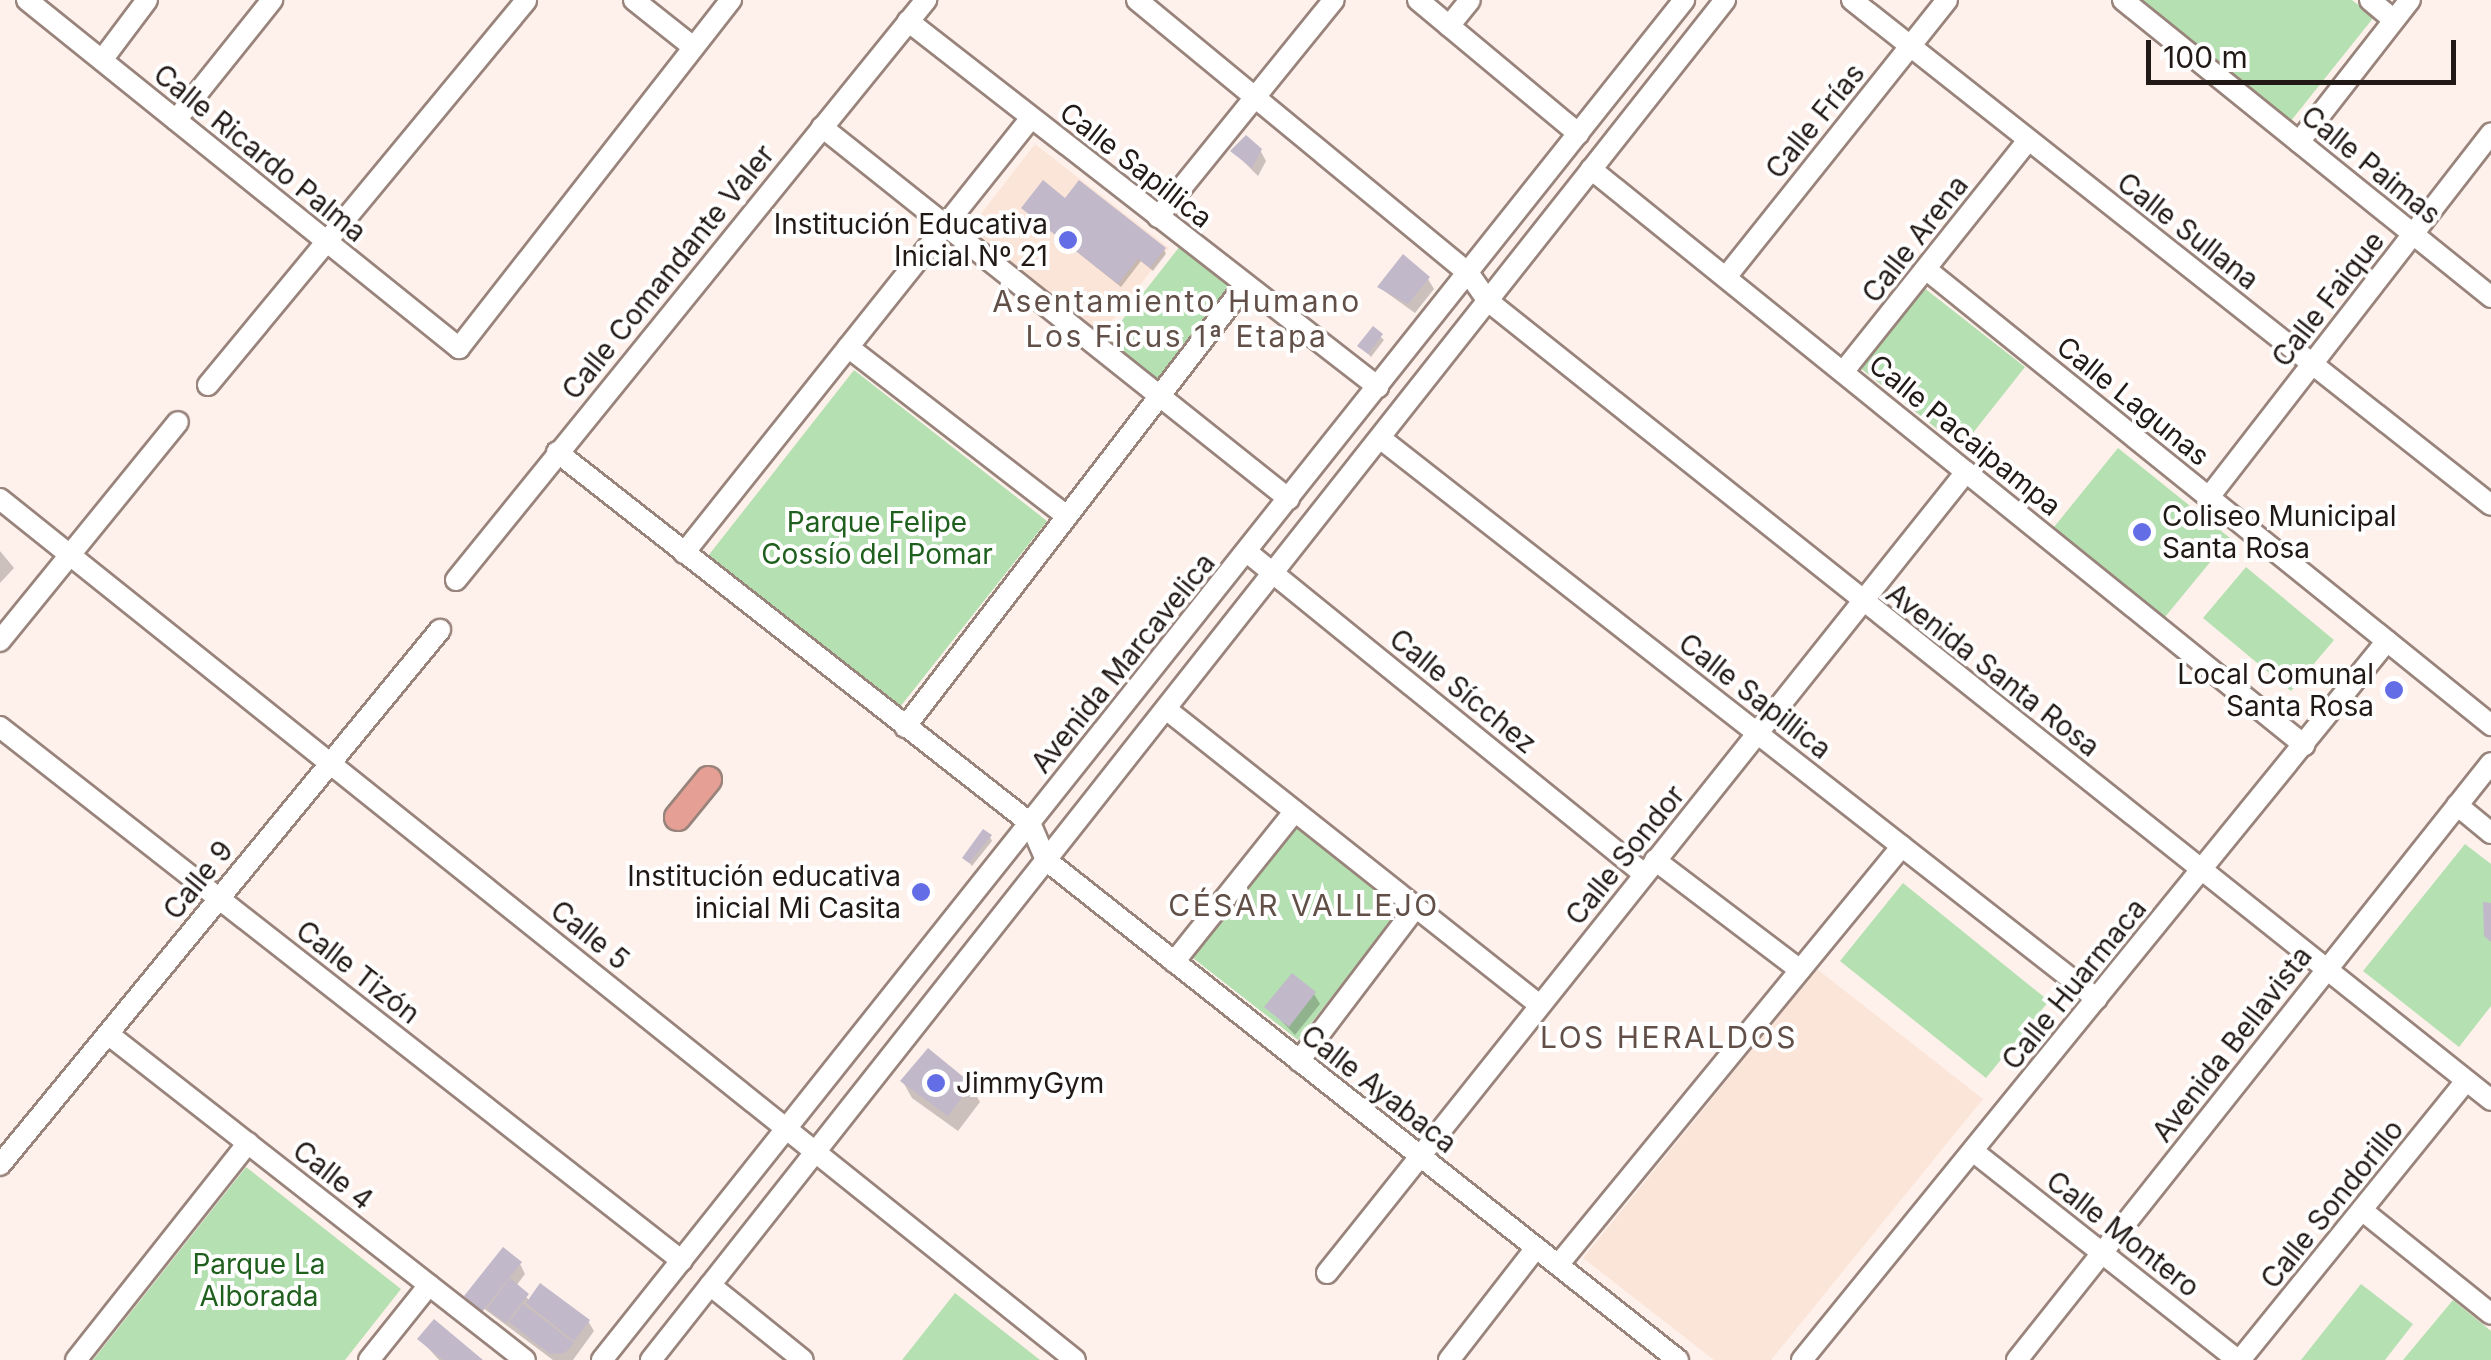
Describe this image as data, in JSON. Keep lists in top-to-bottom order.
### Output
{
  "streets": {
    "street": [
      "Calle Frías",
      "Calle Ricardo Palma",
      "Calle Sapillica",
      "Calle Paimas",
      "Calle Sullana",
      "Calle Arena",
      "Calle Comandante Valer",
      "Calle Faique",
      "Calle Lagunas",
      "Calle Pacaipampa",
      "Avenida Marcavelica",
      "Avenida Santa Rosa",
      "Calle Sícchez",
      "Calle Sondor",
      "Calle 9",
      "Calle 5",
      "Calle Tizón",
      "Calle Huarmaca",
      "Avenida Bellavista",
      "Calle Ayabaca",
      "Calle 4",
      "Calle Sondorillo",
      "Calle Montero"
    ]
  },
  "crossings": [
    ["Calle Frías", "Calle Sullana"],
    ["Calle Frías", "Calle Pacaipampa"],
    ["Calle Sapillica", "Calle Comandante Valer"],
    ["Calle Sapillica", "Avenida Marcavelica"],
    ["Calle Sapillica", "Calle Sondor"],
    ["Calle Sapillica", "Calle Huarmaca"],
    ["Calle Paimas", "Calle Faique"],
    ["Calle Sullana", "Calle Arena"],
    ["Calle Sullana", "Calle Faique"],
    ["Calle Arena", "Calle Lagunas"],
    ["Calle Arena", "Calle Pacaipampa"],
    ["Calle Faique", "Calle Lagunas"],
    ["Calle Lagunas", "Calle Huarmaca"],
    ["Calle Pacaipampa", "Calle Sondor"],
    ["Calle Pacaipampa", "Calle Huarmaca"],
    ["Avenida Marcavelica", "Avenida Santa Rosa"],
    ["Avenida Marcavelica", "Calle Sícchez"],
    ["Avenida Marcavelica", "Calle 5"],
    ["Avenida Marcavelica", "Calle Tizón"],
    ["Avenida Santa Rosa", "Calle Sondor"],
    ["Avenida Santa Rosa", "Calle Huarmaca"],
    ["Avenida Santa Rosa", "Avenida Bellavista"],
    ["Avenida Santa Rosa", "Calle Sondorillo"],
    ["Calle Sícchez", "Calle Sondor"],
    ["Calle Sondor", "Calle Ayabaca"],
    ["Calle 9", "Calle 5"],
    ["Calle 9", "Calle Tizón"],
    ["Calle 9", "Calle 4"],
    ["Calle Huarmaca", "Calle Montero"],
    ["Avenida Bellavista", "Calle Montero"],
    ["Calle Sondorillo", "Calle Montero"]
  ],
  "districts": ["Asentamiento Humano Los Ficus 1ª Etapa", "CÉSAR VALLEJO", "LOS HERALDOS"],
  "parks": ["Parque Felipe Cossío del Pomar", "Parque La Alborada"],
  "places": [
    "Institución Educativa Inicial Nº 21",
    "Coliseo Municipal Santa Rosa",
    "Local Comunal Santa Rosa",
    "Institución educativa inicial Mi Casita",
    "JimmyGym"
  ],
  "scale_bar": "100 m"
}
